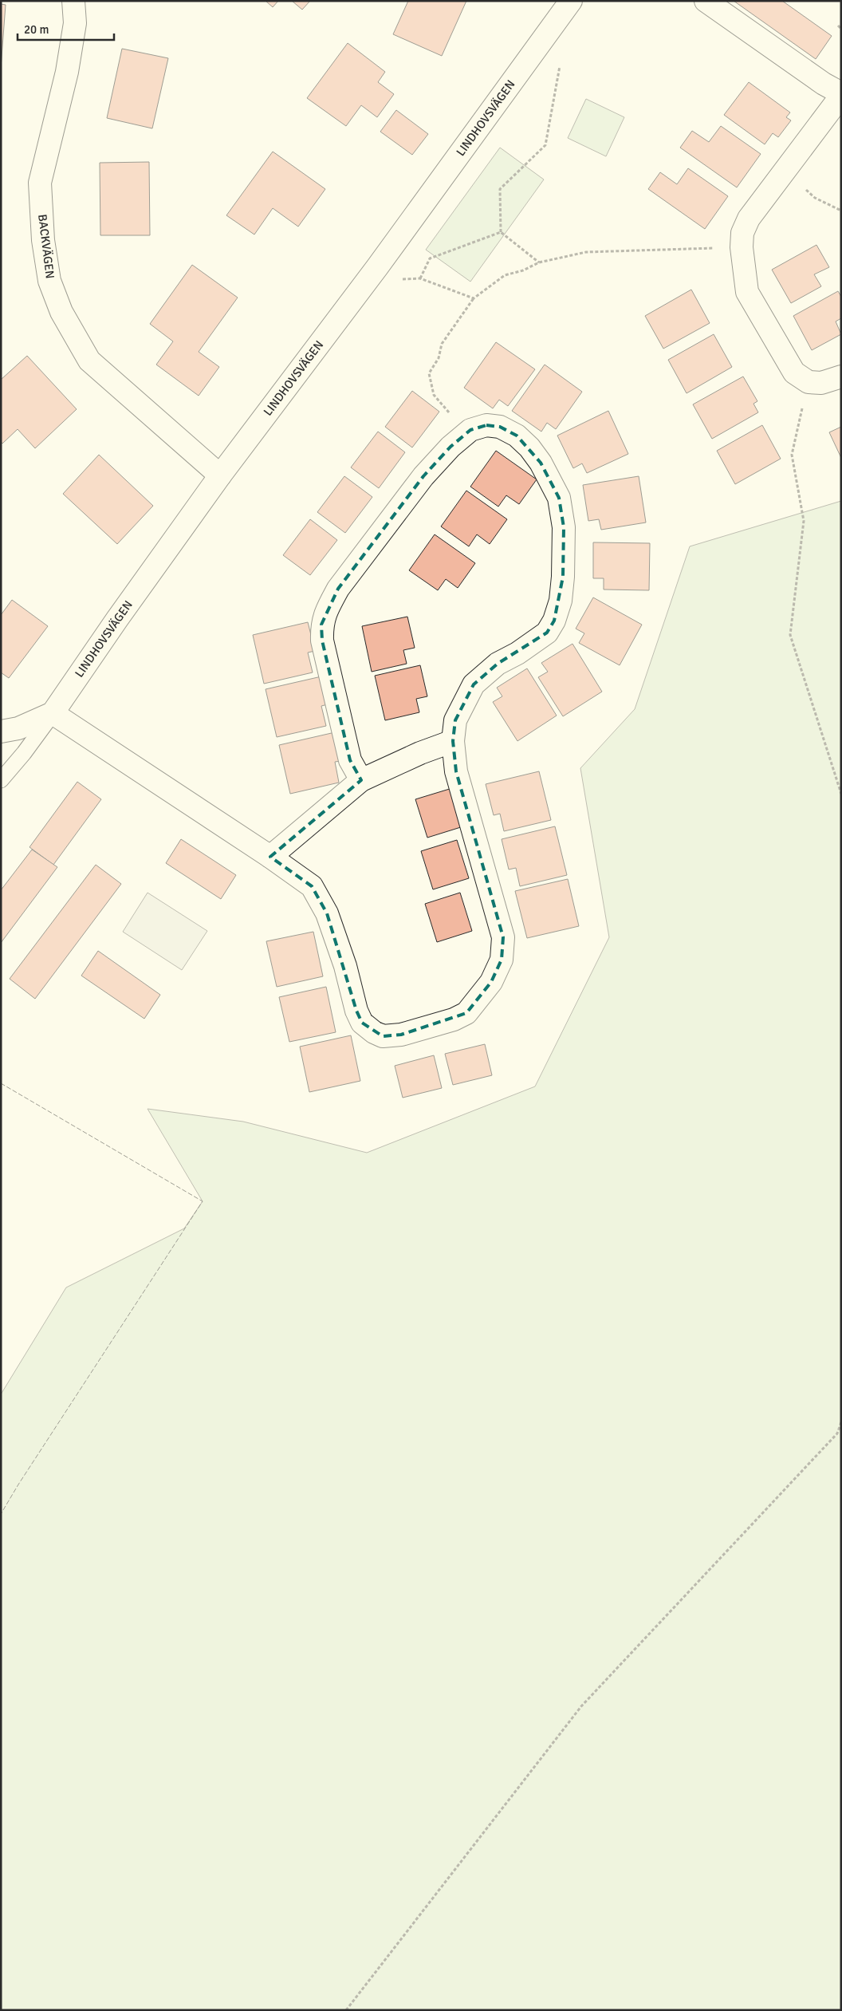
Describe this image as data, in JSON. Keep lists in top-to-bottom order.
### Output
{
  "streets": {
    "street": ["LINDHOVSVÄGEN", "BACKVÄGEN"]
  },
  "crossings": [
    ["LINDHOVSVÄGEN", "BACKVÄGEN"]
  ],
  "scale_bar": "20 m"
}
